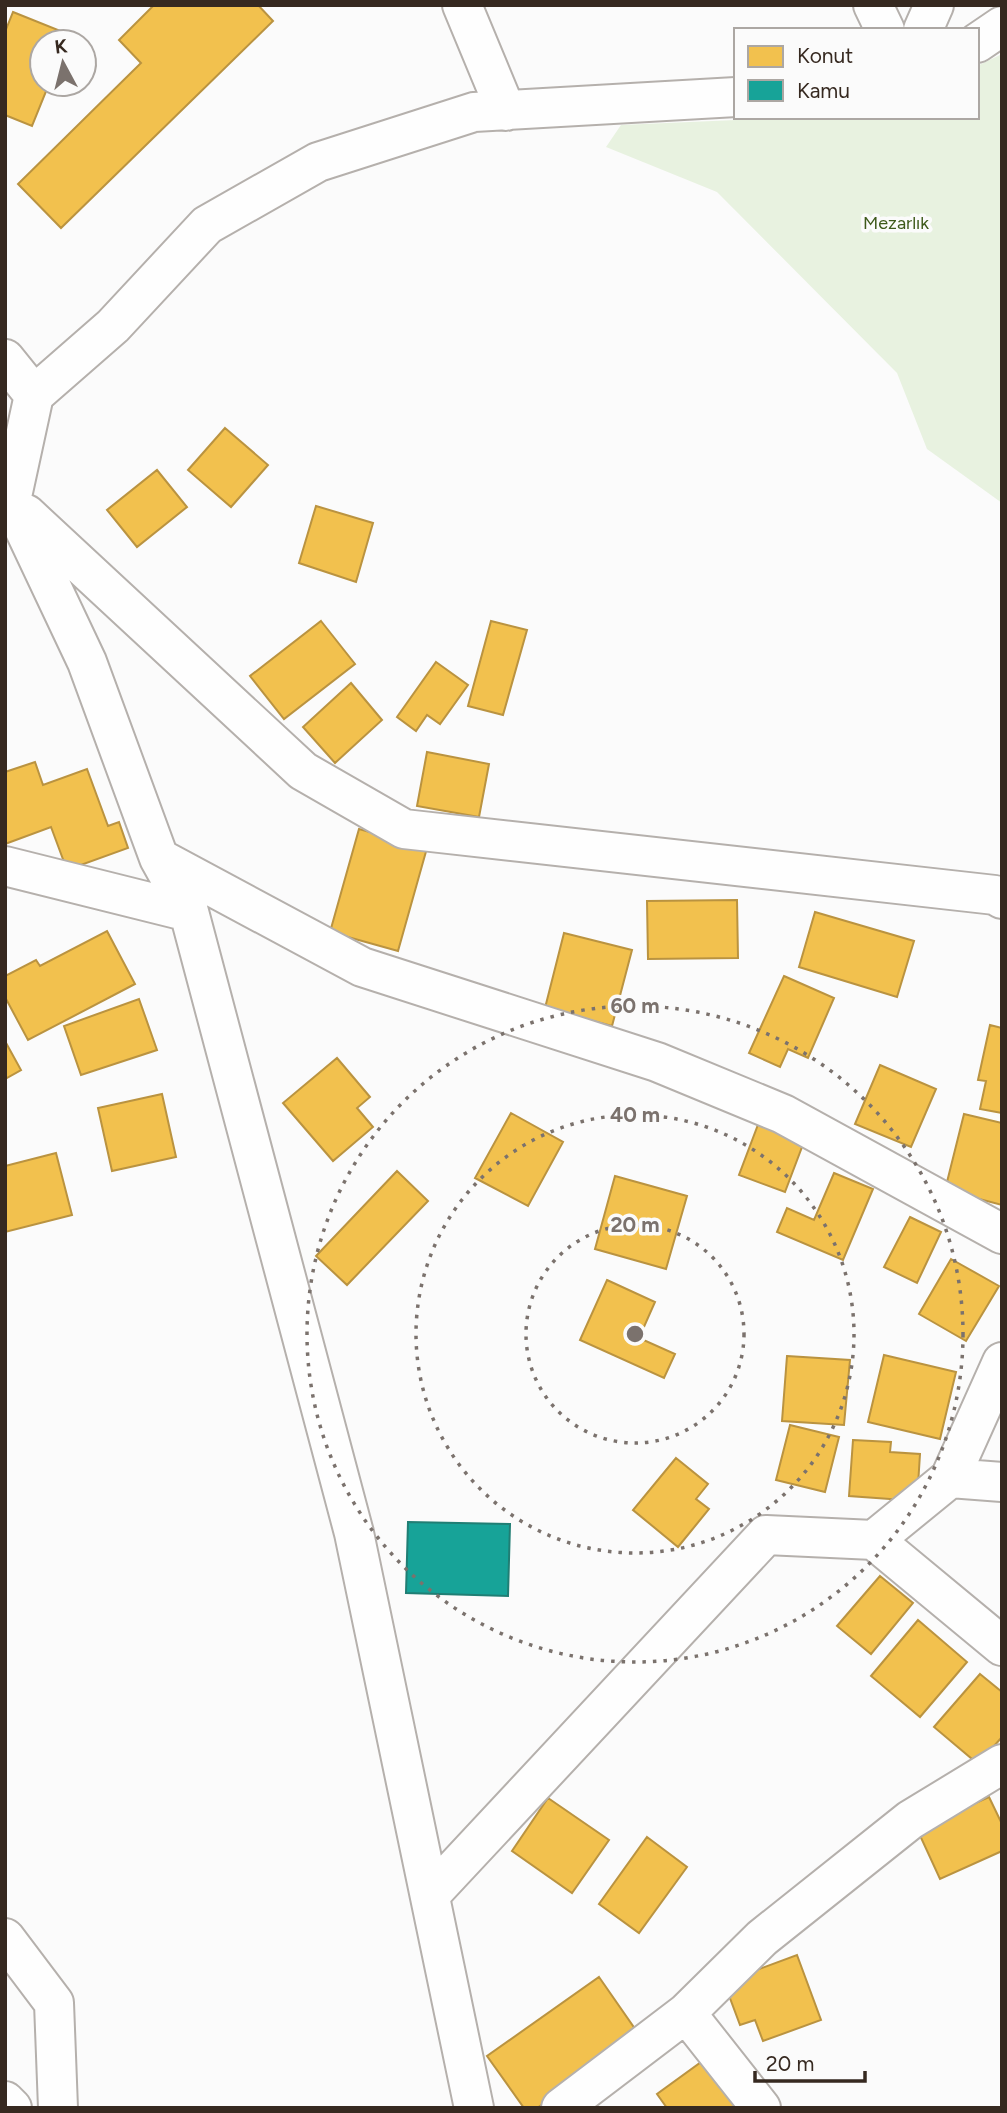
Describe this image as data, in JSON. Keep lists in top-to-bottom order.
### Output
{
  "parks": ["Mezarlık"],
  "legend": ["Konut", "Kamu"],
  "scale_bar": "20 m",
  "north": "top",
  "rings": ["60 m", "40 m", "20 m"]
}
